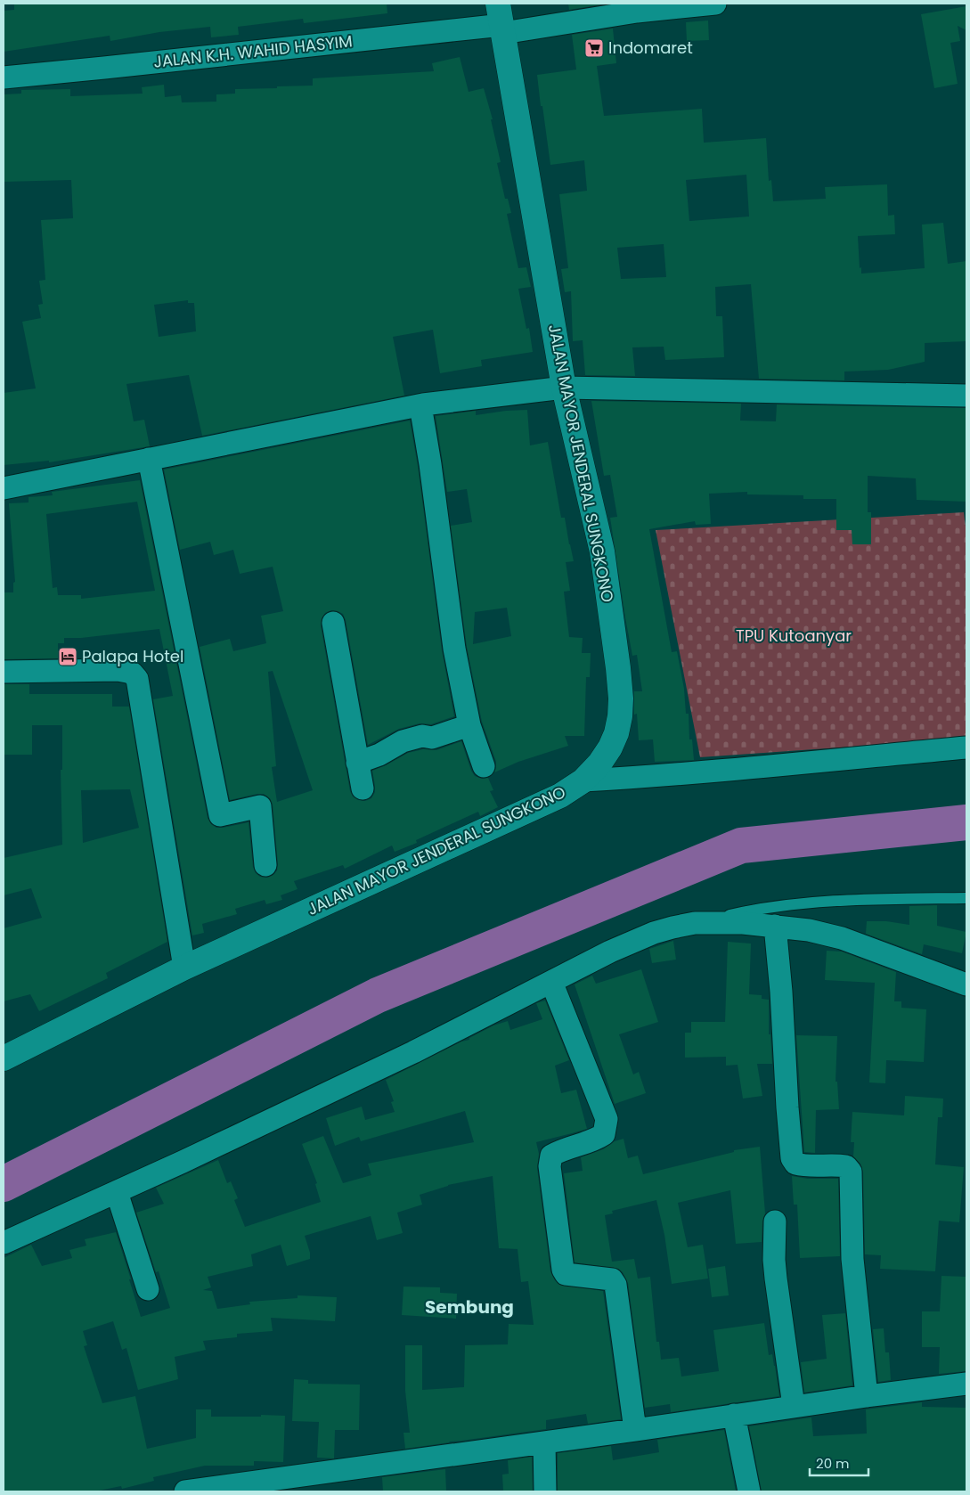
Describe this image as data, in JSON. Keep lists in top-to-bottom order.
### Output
{
  "streets": {
    "main road": ["JALAN MAYOR JENDERAL SUNGKONO"],
    "street": ["JALAN K.H. WAHID HASYIM"]
  },
  "crossings": [
    ["JALAN K.H. WAHID HASYIM", "JALAN MAYOR JENDERAL SUNGKONO"]
  ],
  "districts": ["Sembung"],
  "parks": ["TPU Kutoanyar"],
  "places": {
    "supermarket": ["Indomaret"],
    "hotel": ["Palapa Hotel"]
  },
  "scale_bar": "20 m"
}
